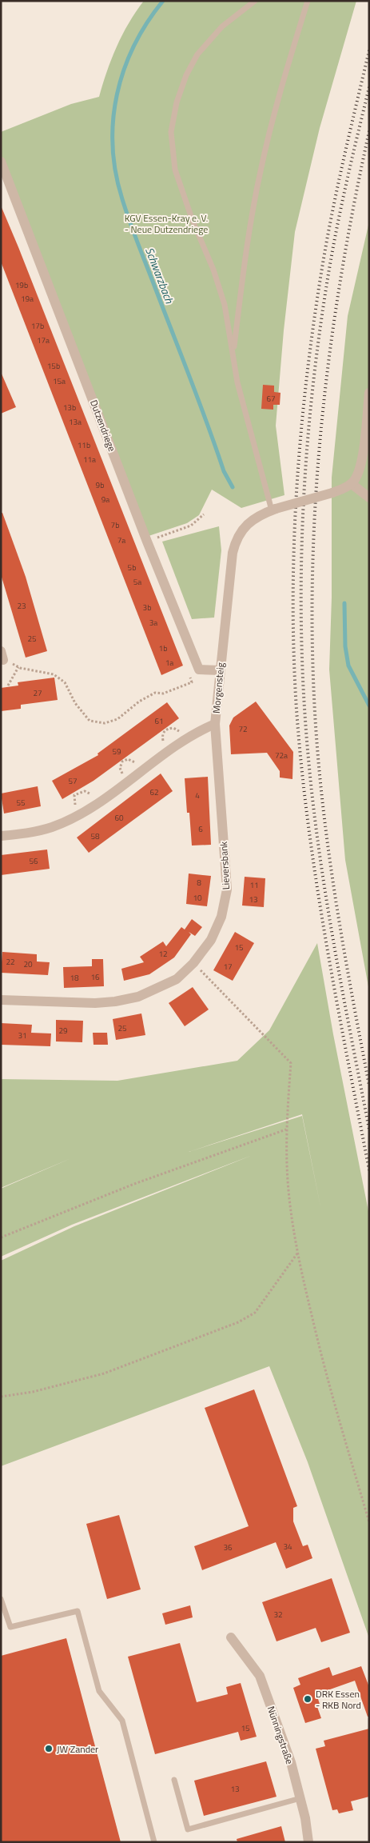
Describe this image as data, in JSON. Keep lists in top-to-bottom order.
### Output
{
  "streets": {
    "street": [
      "Dutzendriege",
      "Morgensteig",
      "Lieversbank",
      "Nünningstraße"
    ]
  },
  "crossings": [
    ["Morgensteig", "Lieversbank"]
  ],
  "water": ["Schwarzbach"],
  "parks": ["KGV Essen-Kray e. V. - Neue Dutzendriege"],
  "places": ["DRK Essen - RKB Nord", "JW Zander"],
  "house_numbers": [
    "19b",
    "19a",
    "17b",
    "17a",
    "15b",
    "15a",
    "67",
    "13b",
    "13a",
    "11b",
    "11a",
    "9b",
    "9a",
    "7b",
    "7a",
    "5b",
    "5a",
    "23",
    "3b",
    "3a",
    "25",
    "1b",
    "1a",
    "27",
    "61",
    "72",
    "59",
    "72a",
    "57",
    "62",
    "4",
    "55",
    "60",
    "6",
    "58",
    "56",
    "8",
    "11",
    "10",
    "13",
    "15",
    "12",
    "22",
    "20",
    "17",
    "16",
    "18",
    "25",
    "29",
    "31",
    "34",
    "36",
    "32",
    "15",
    "13"
  ]
}
